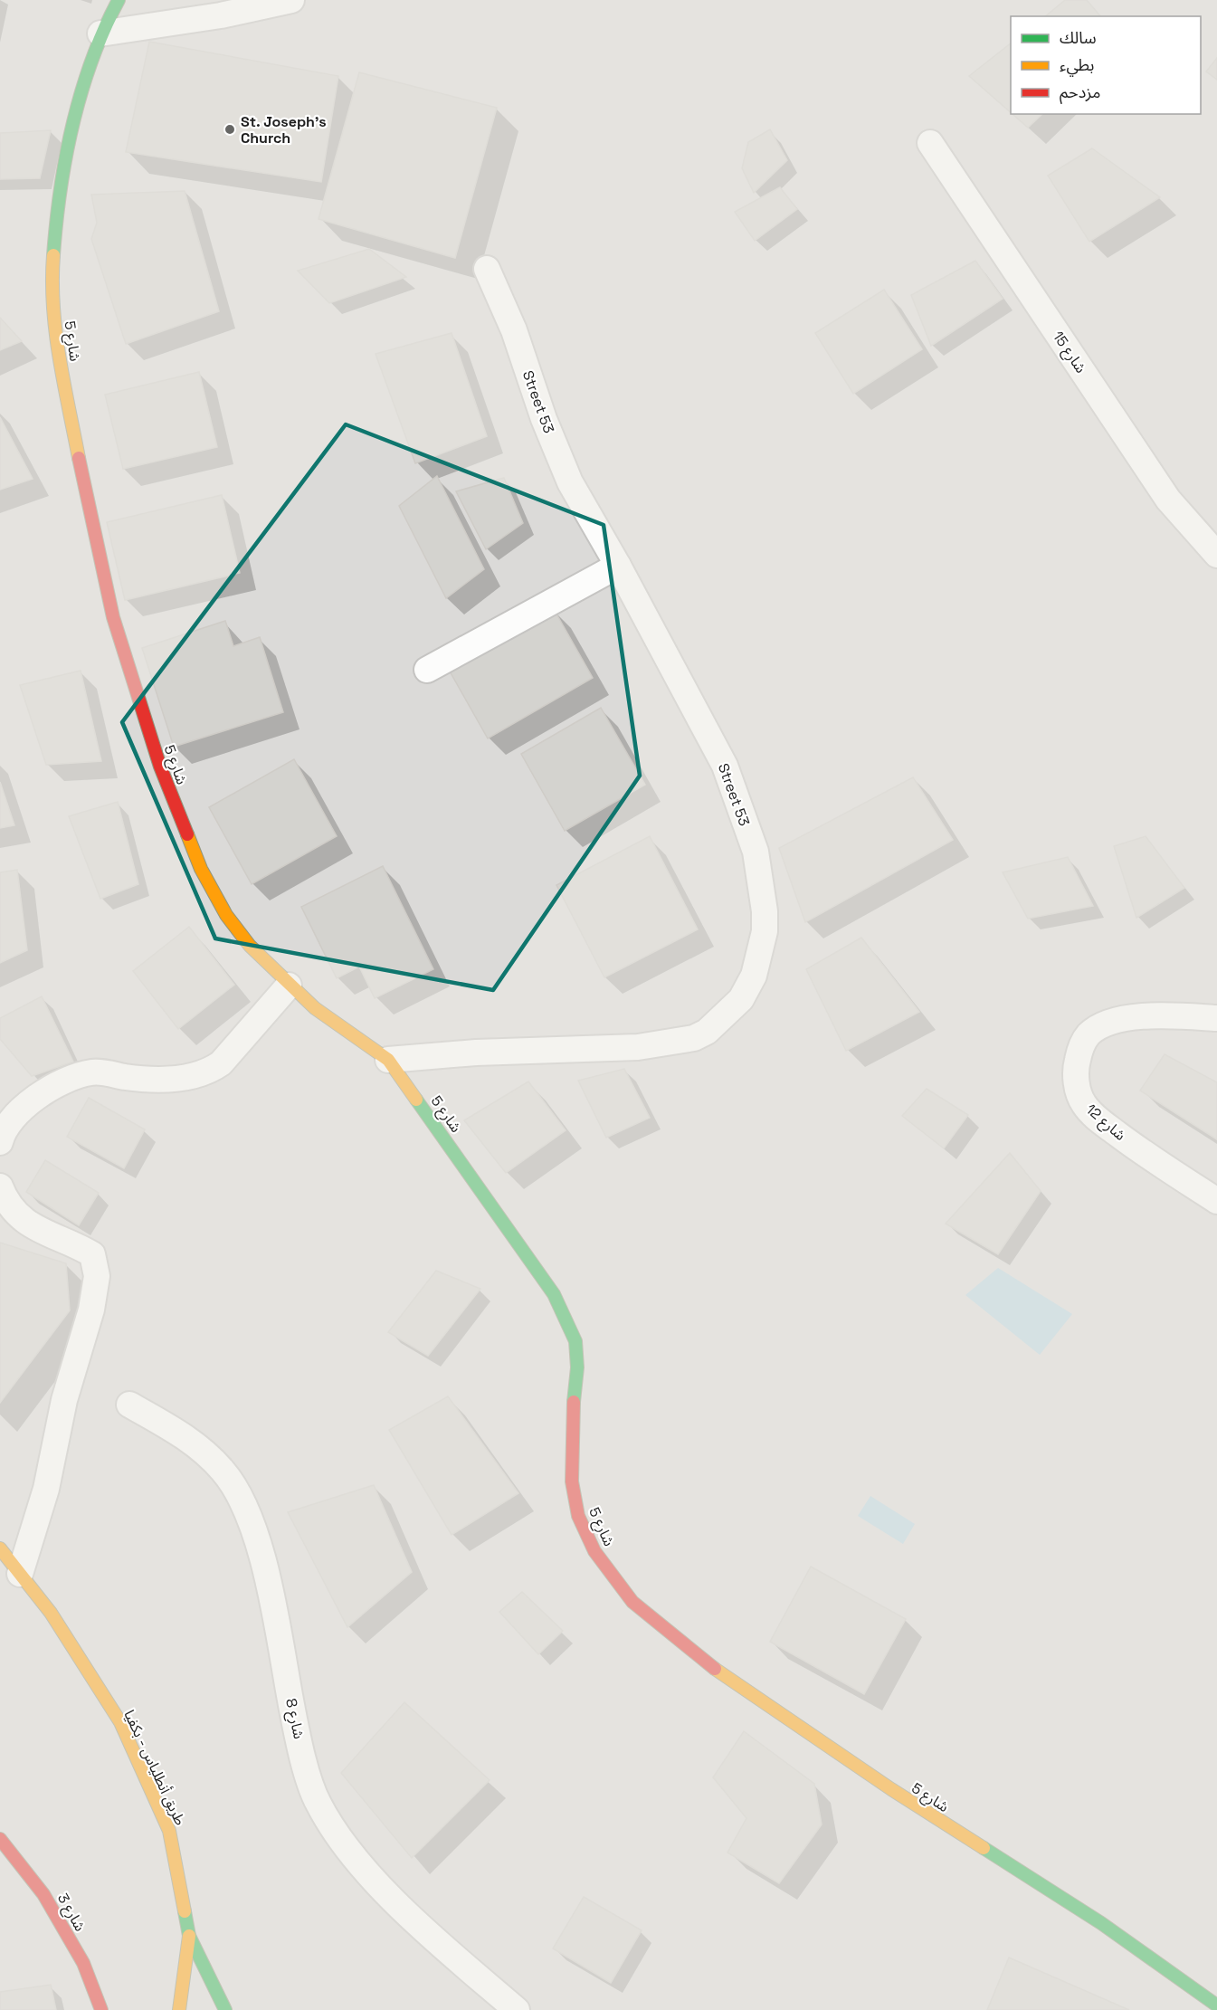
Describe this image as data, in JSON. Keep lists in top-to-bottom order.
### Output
{
  "streets": {
    "main road": ["شارع 5", "طريق أنطلياس - بكفيا", "شارع 3"],
    "street": [
      "شارع 15",
      "Street 53",
      "شارع 12",
      "شارع 8"
    ]
  },
  "crossings": [
    ["شارع 5", "Street 53"]
  ],
  "places": ["St. Joseph's Church"],
  "legend": ["سالك", "بطيء", "مزدحم"]
}
